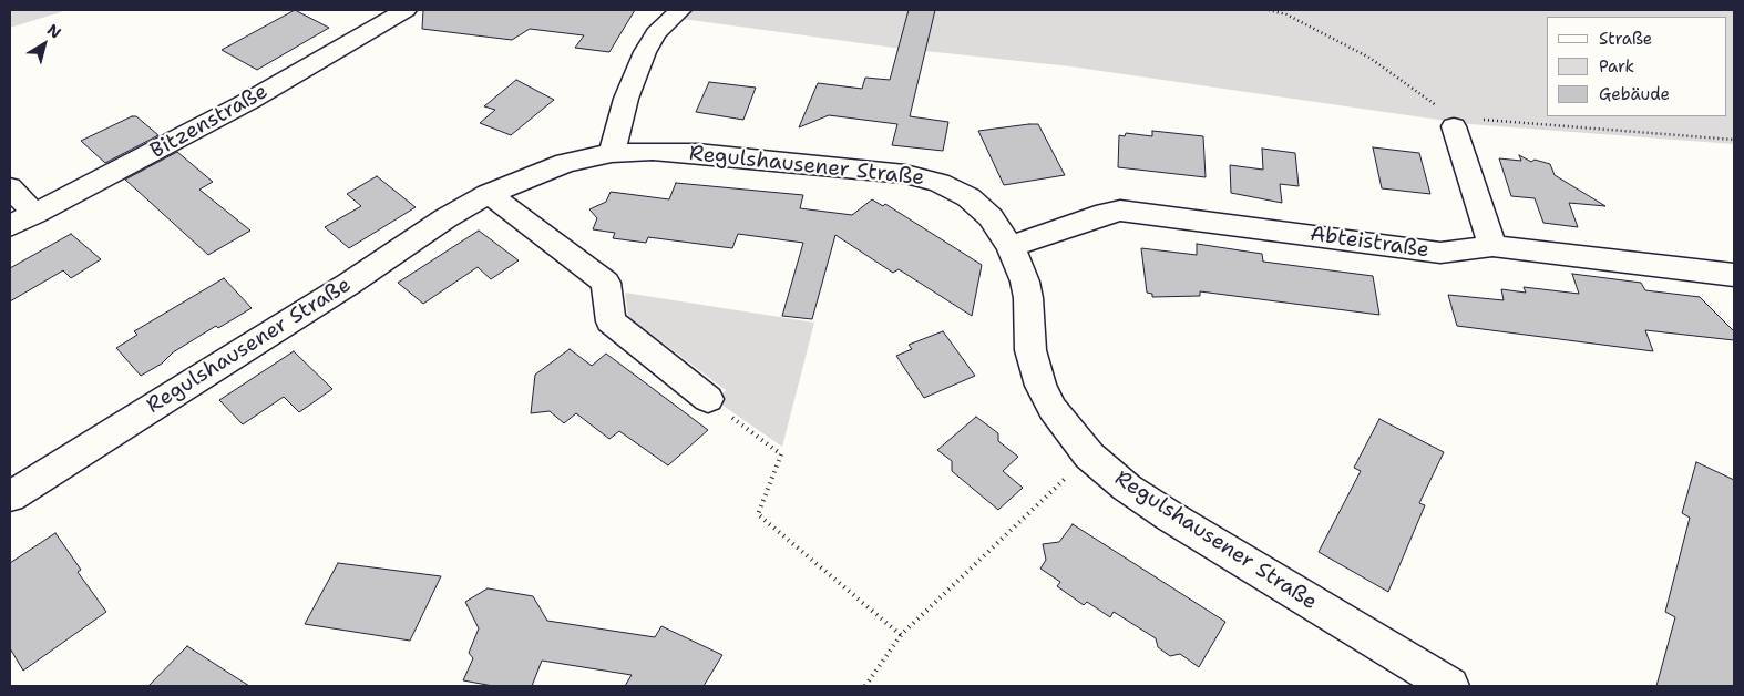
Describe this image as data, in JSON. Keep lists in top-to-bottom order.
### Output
{
  "streets": {
    "street": ["Bitzenstraße", "Regulshausener Straße", "Abteistraße"]
  },
  "crossings": [
    ["Regulshausener Straße", "Abteistraße"]
  ],
  "legend": ["Straße", "Park", "Gebäude"],
  "north": "top right"
}
